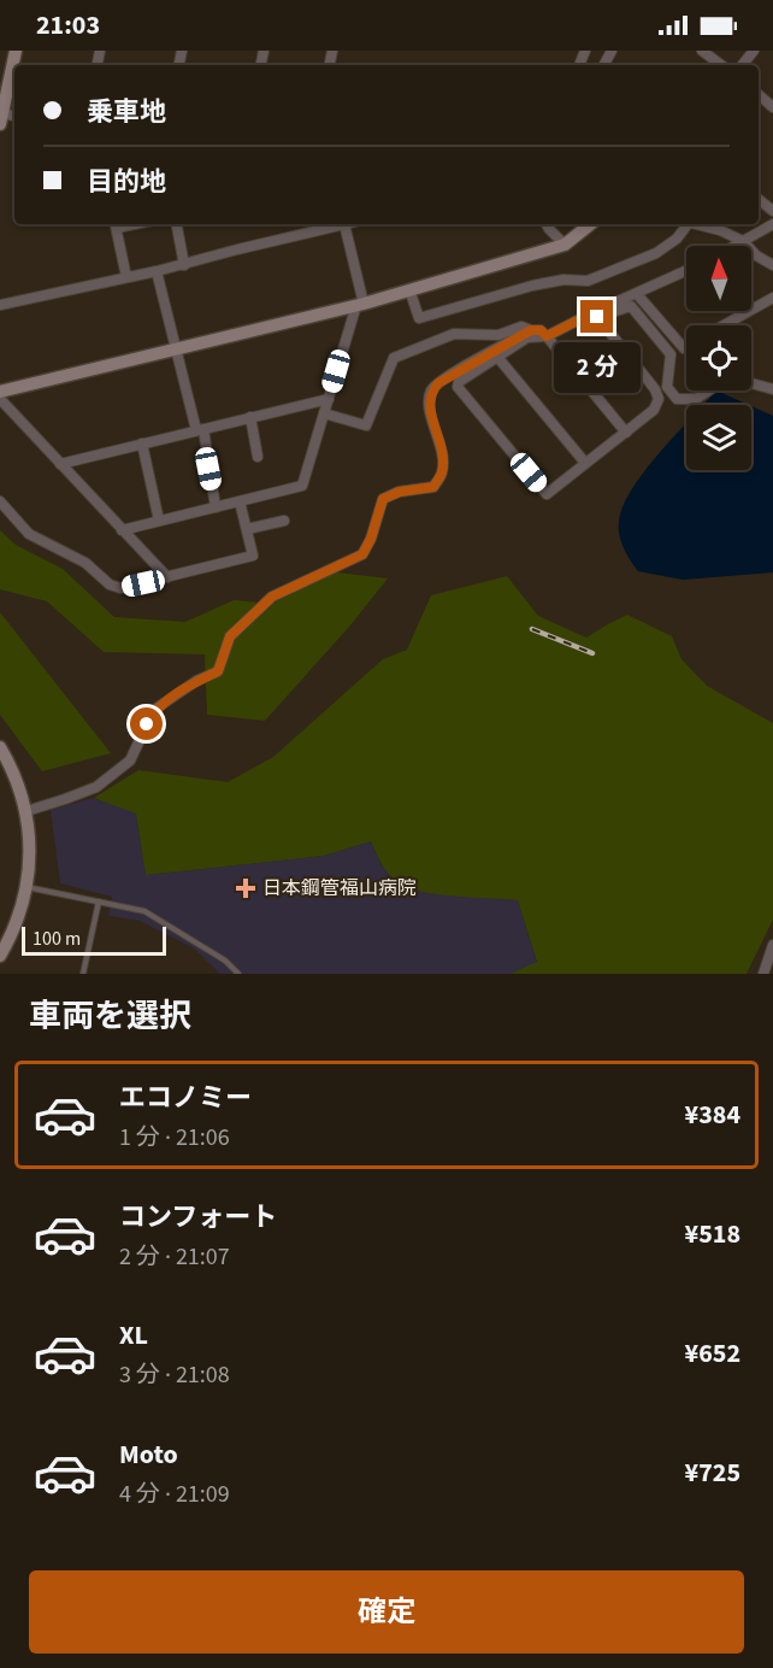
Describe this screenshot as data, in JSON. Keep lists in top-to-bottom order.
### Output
{
  "places": {
    "health": ["日本鋼管福山病院"]
  },
  "scale_bar": "100 m",
  "north": "top",
  "page": {
    "status": "21:03",
    "banner": ["乗車地", "目的地"],
    "bubble": "2 分",
    "scale": "100 m",
    "heading": "車両を選択",
    "list": [
      {
        "name": "エコノミー",
        "note": "1 分 · 21:06",
        "value": "¥384"
      },
      {
        "name": "コンフォート",
        "note": "2 分 · 21:07",
        "value": "¥518"
      },
      {
        "name": "XL",
        "note": "3 分 · 21:08",
        "value": "¥652"
      },
      {
        "name": "Moto",
        "note": "4 分 · 21:09",
        "value": "¥725"
      }
    ],
    "buttons": "確定"
  }
}
